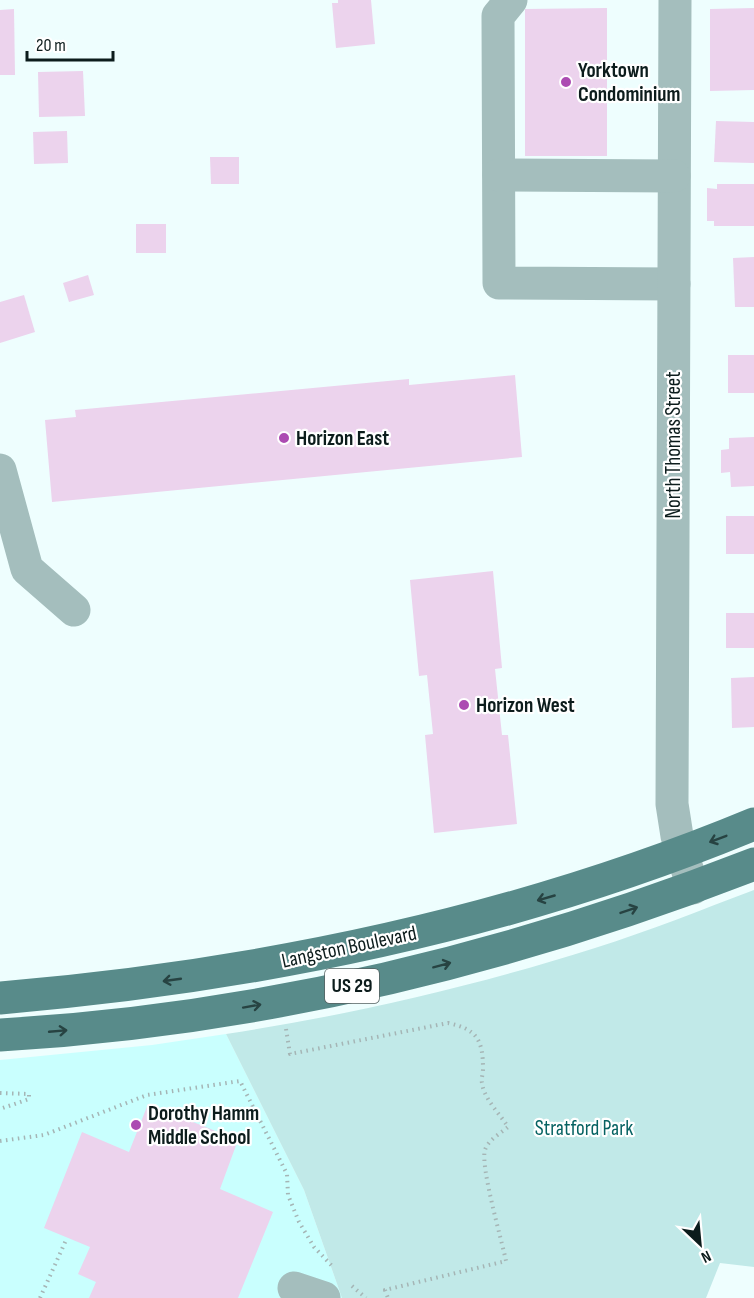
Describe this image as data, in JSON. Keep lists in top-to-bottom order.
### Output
{
  "streets": {
    "main road": ["Langston Boulevard", "US 29"],
    "street": ["North Thomas Street"]
  },
  "crossings": [
    ["North Thomas Street", "Langston Boulevard"]
  ],
  "parks": ["Stratford Park"],
  "places": [
    "Yorktown Condominium",
    "Horizon East",
    "Horizon West",
    "Dorothy Hamm Middle School"
  ],
  "scale_bar": "20 m",
  "north": "bottom right"
}
